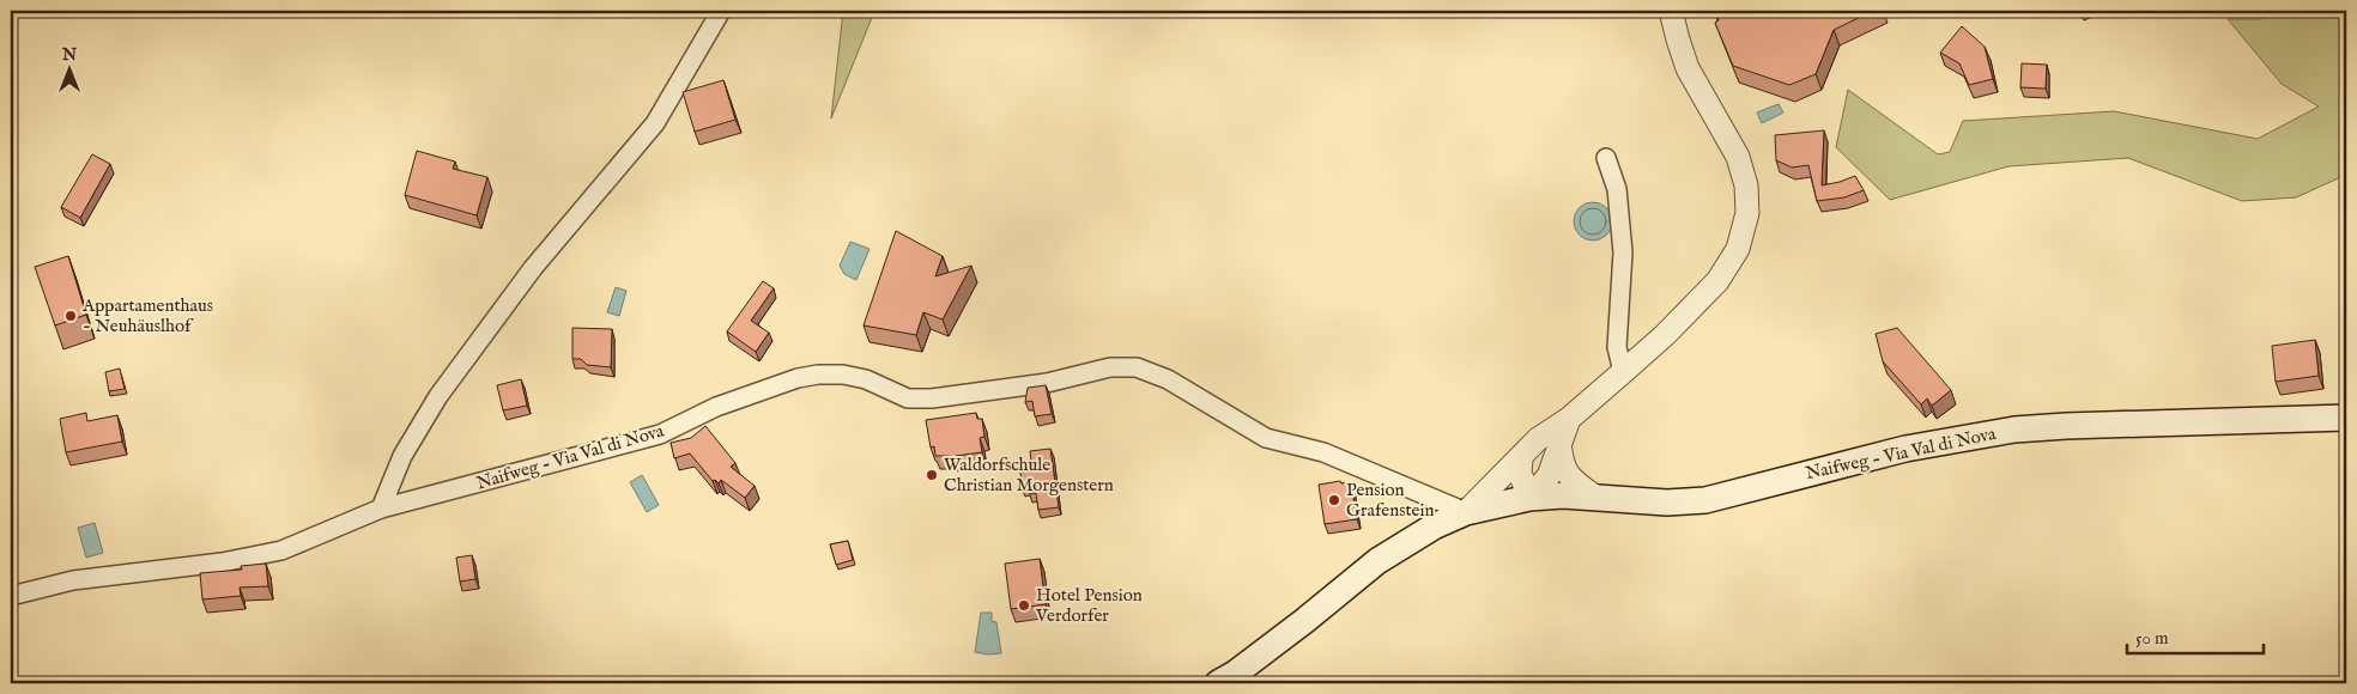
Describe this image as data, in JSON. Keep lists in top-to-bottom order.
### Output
{
  "streets": {
    "main road": ["Naifweg - Via Val di Nova"]
  },
  "places": [
    "Appartamenthaus - Neuhäuslhof",
    "Waldorfschule Christian Morgenstern",
    "Pension Grafenstein",
    "Hotel Pension Verdorfer"
  ],
  "scale_bar": "50 m",
  "north": "top"
}
